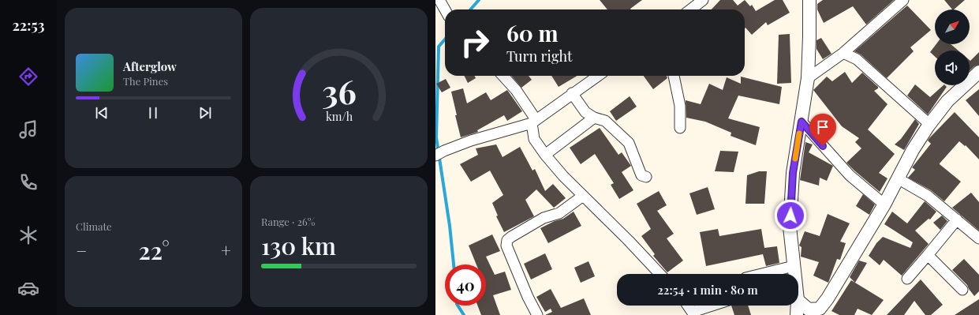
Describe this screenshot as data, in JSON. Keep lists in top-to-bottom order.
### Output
{
  "north": "top right",
  "page": {
    "tabs": "22:53",
    "turn": ["60 m", "Turn right"],
    "song": ["Afterglow", "The Pines"],
    "tile": [
      "Climate",
      ["Range · 26%", "130 km"]
    ],
    "heat": ["−", "22°", "+"],
    "limit": "40",
    "trip": "22:54 · 1 min · 80 m",
    "gauge": ["36", "km/h"]
  }
}
